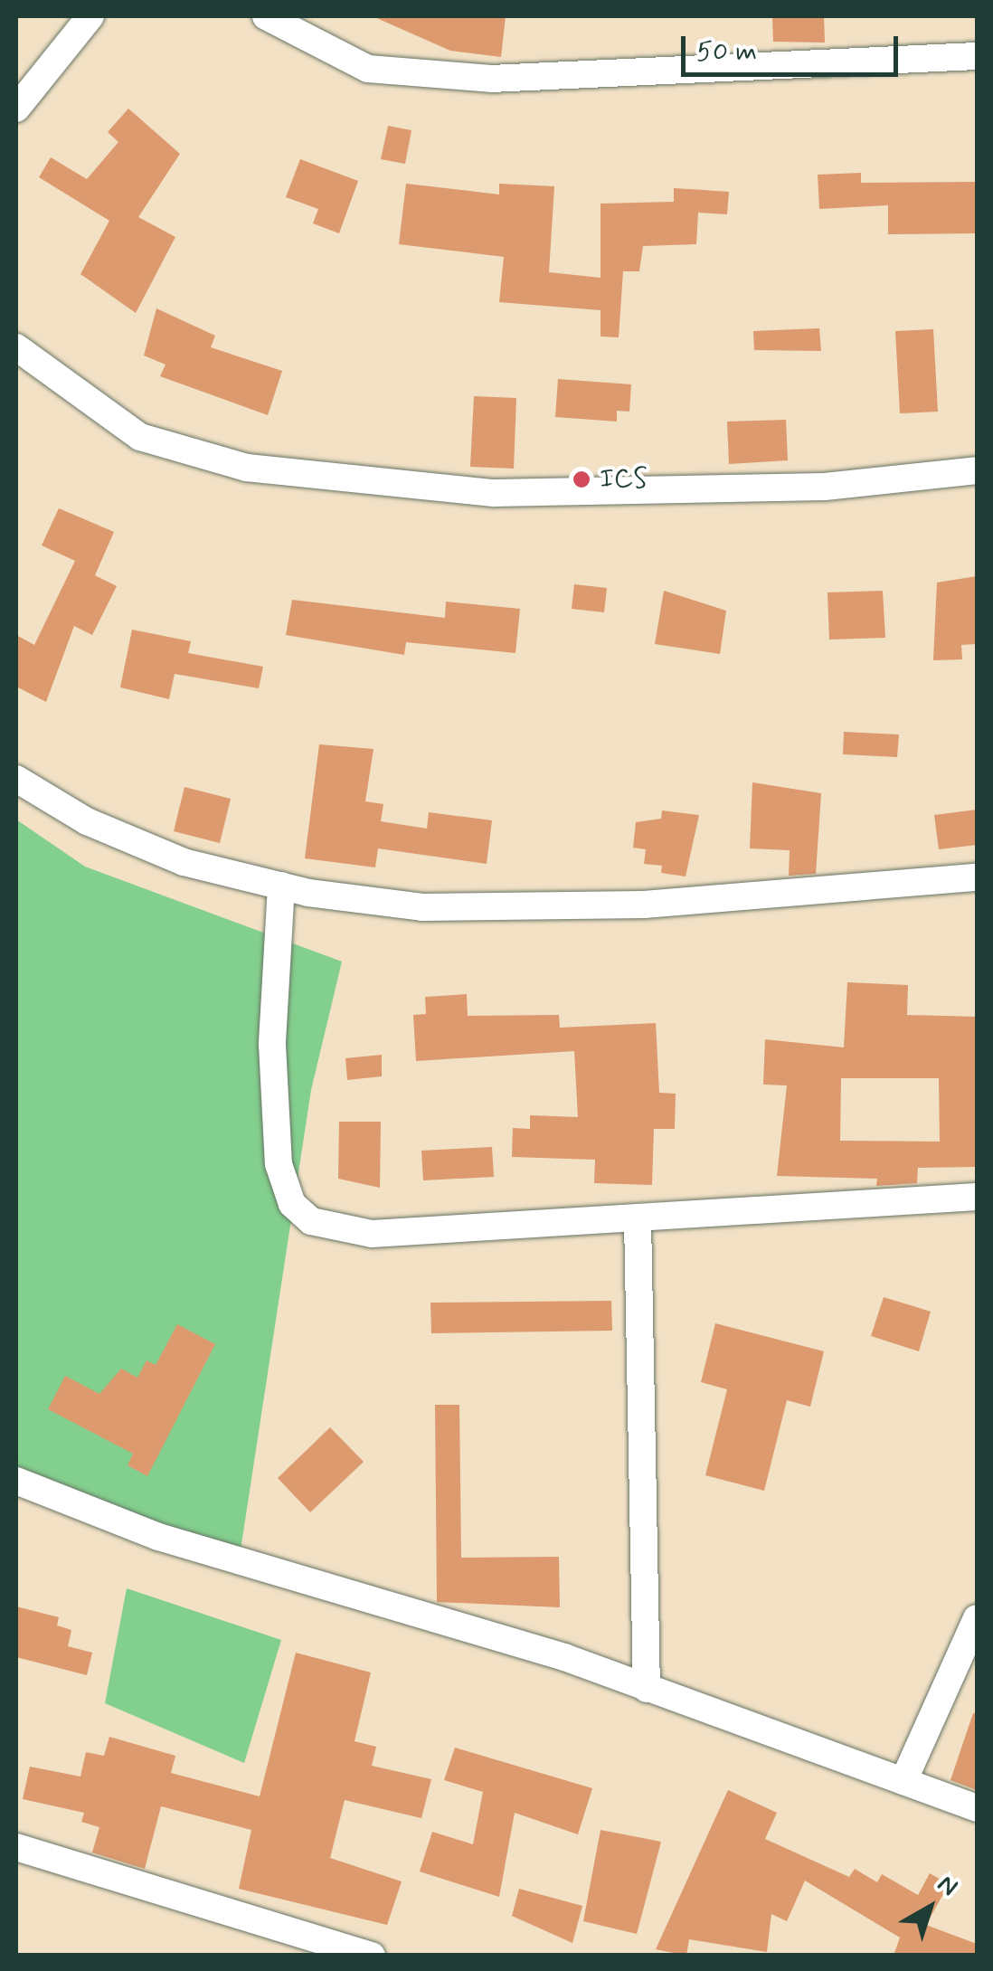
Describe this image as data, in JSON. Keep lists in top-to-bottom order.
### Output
{
  "places": ["ICS"],
  "scale_bar": "50 m",
  "north": "top right"
}
